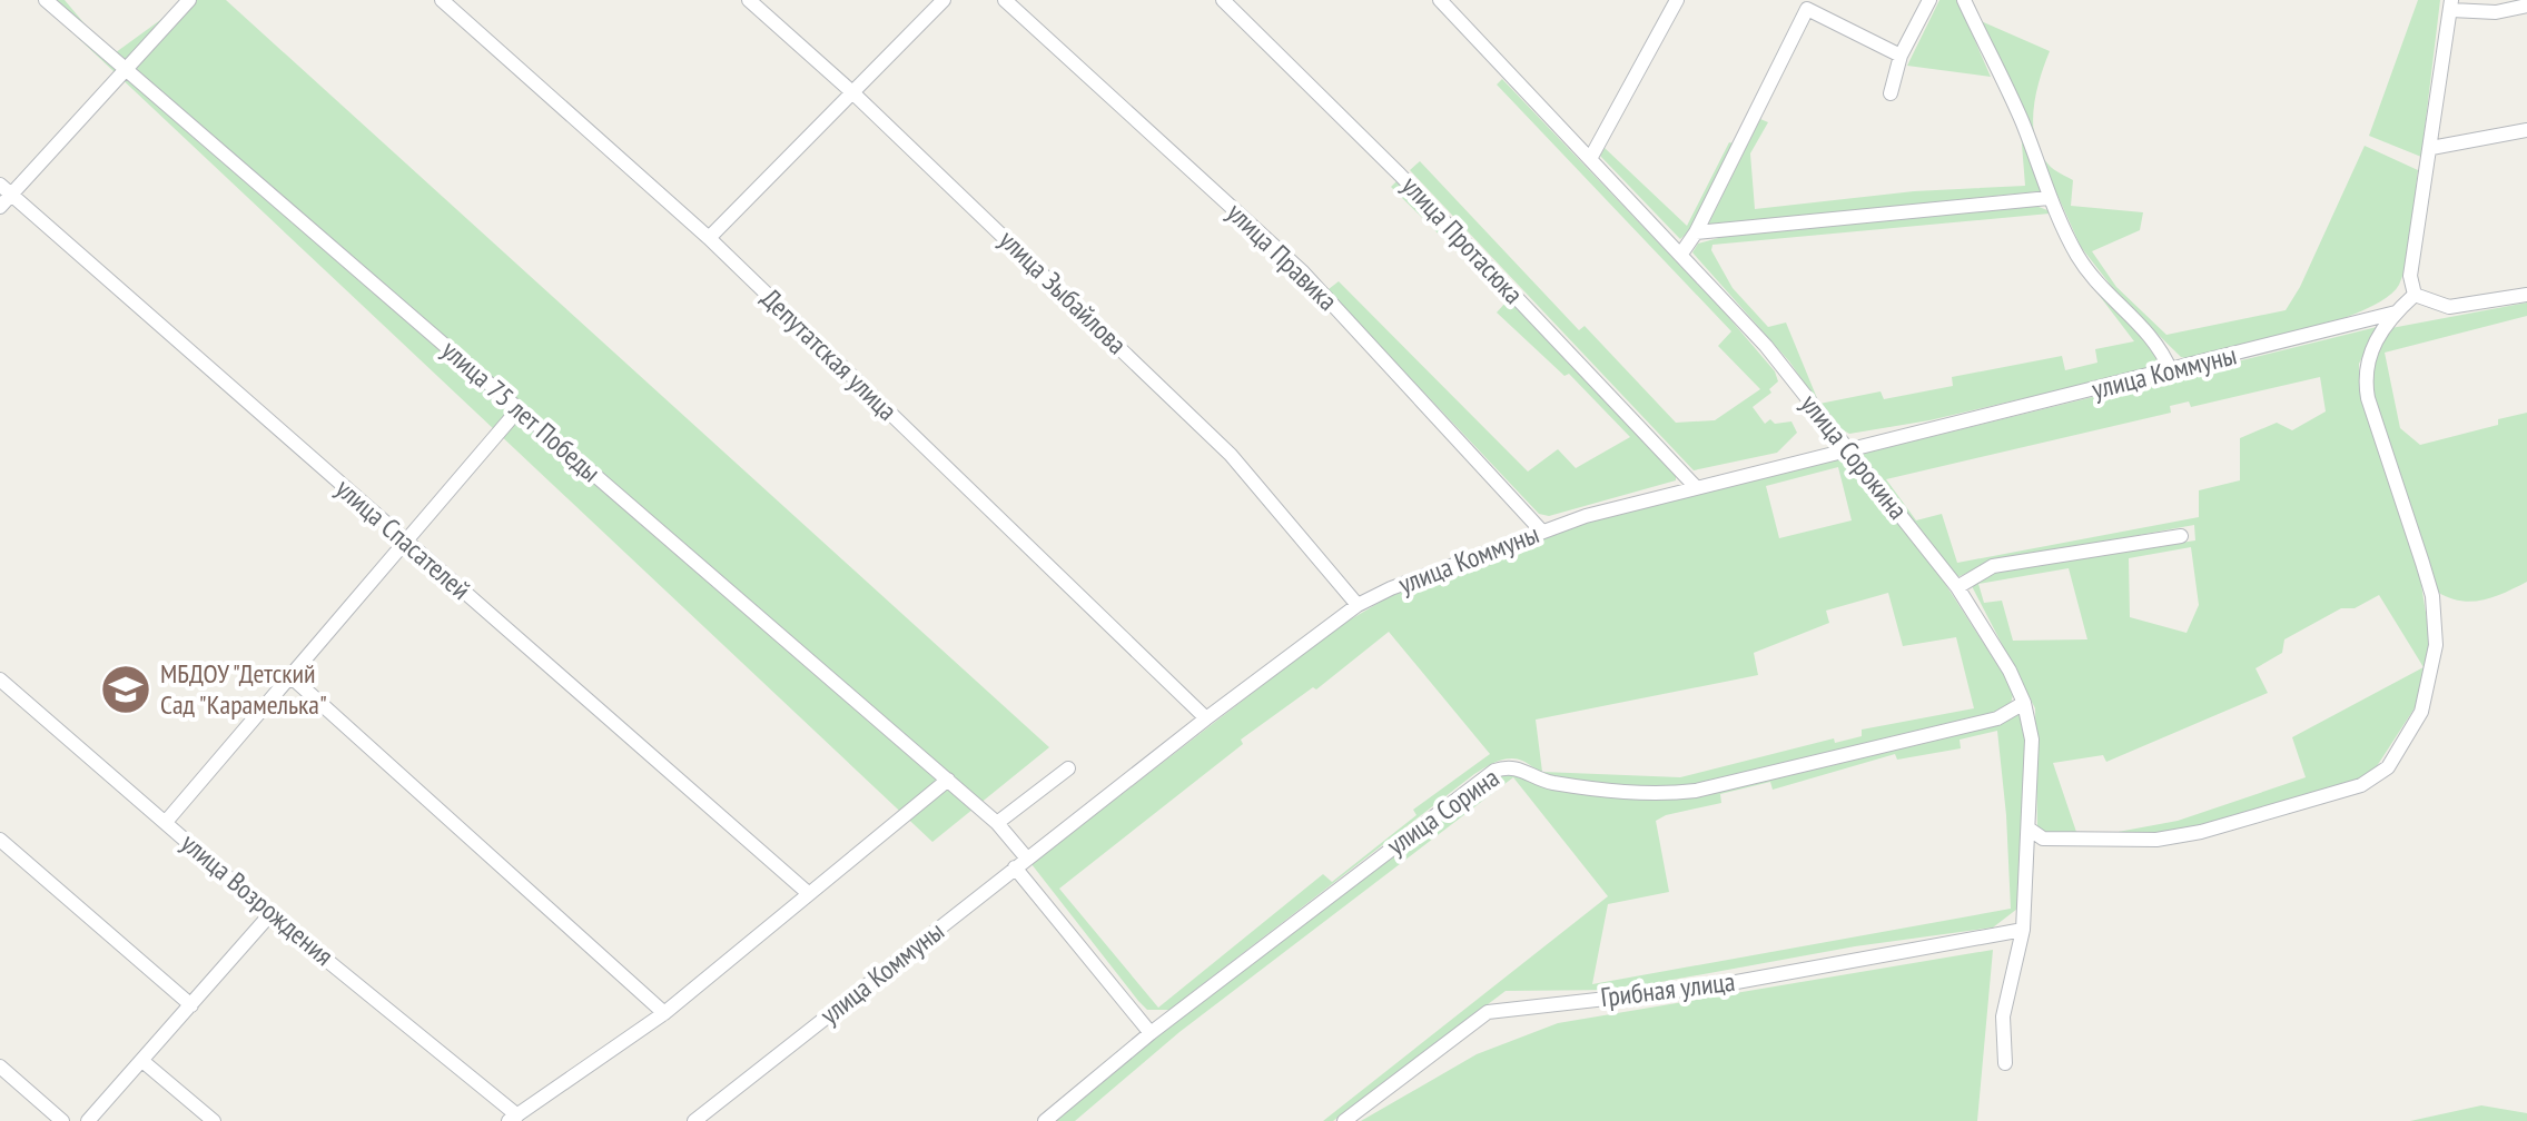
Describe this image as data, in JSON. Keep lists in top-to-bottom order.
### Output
{
  "streets": {
    "street": [
      "улица Протасюка",
      "улица Правика",
      "улица Зыбайлова",
      "Депутатская улица",
      "улица Коммуны",
      "улица 75 лет Победы",
      "улица Сорокина",
      "улица Спасателей",
      "улица Сорина",
      "улица Возрождения",
      "Грибная улица"
    ]
  },
  "crossings": [
    ["улица Протасюка", "улица Коммуны"],
    ["улица Правика", "улица Коммуны"],
    ["улица Зыбайлова", "улица Коммуны"],
    ["Депутатская улица", "улица Коммуны"],
    ["улица Коммуны", "улица 75 лет Победы"],
    ["улица Коммуны", "улица Сорокина"],
    ["улица 75 лет Победы", "улица Сорина"],
    ["улица Сорокина", "улица Сорина"],
    ["улица Сорокина", "Грибная улица"]
  ],
  "places": {
    "school or university": ["МБДОУ \"Детский Сад \"Карамелька\""]
  }
}
